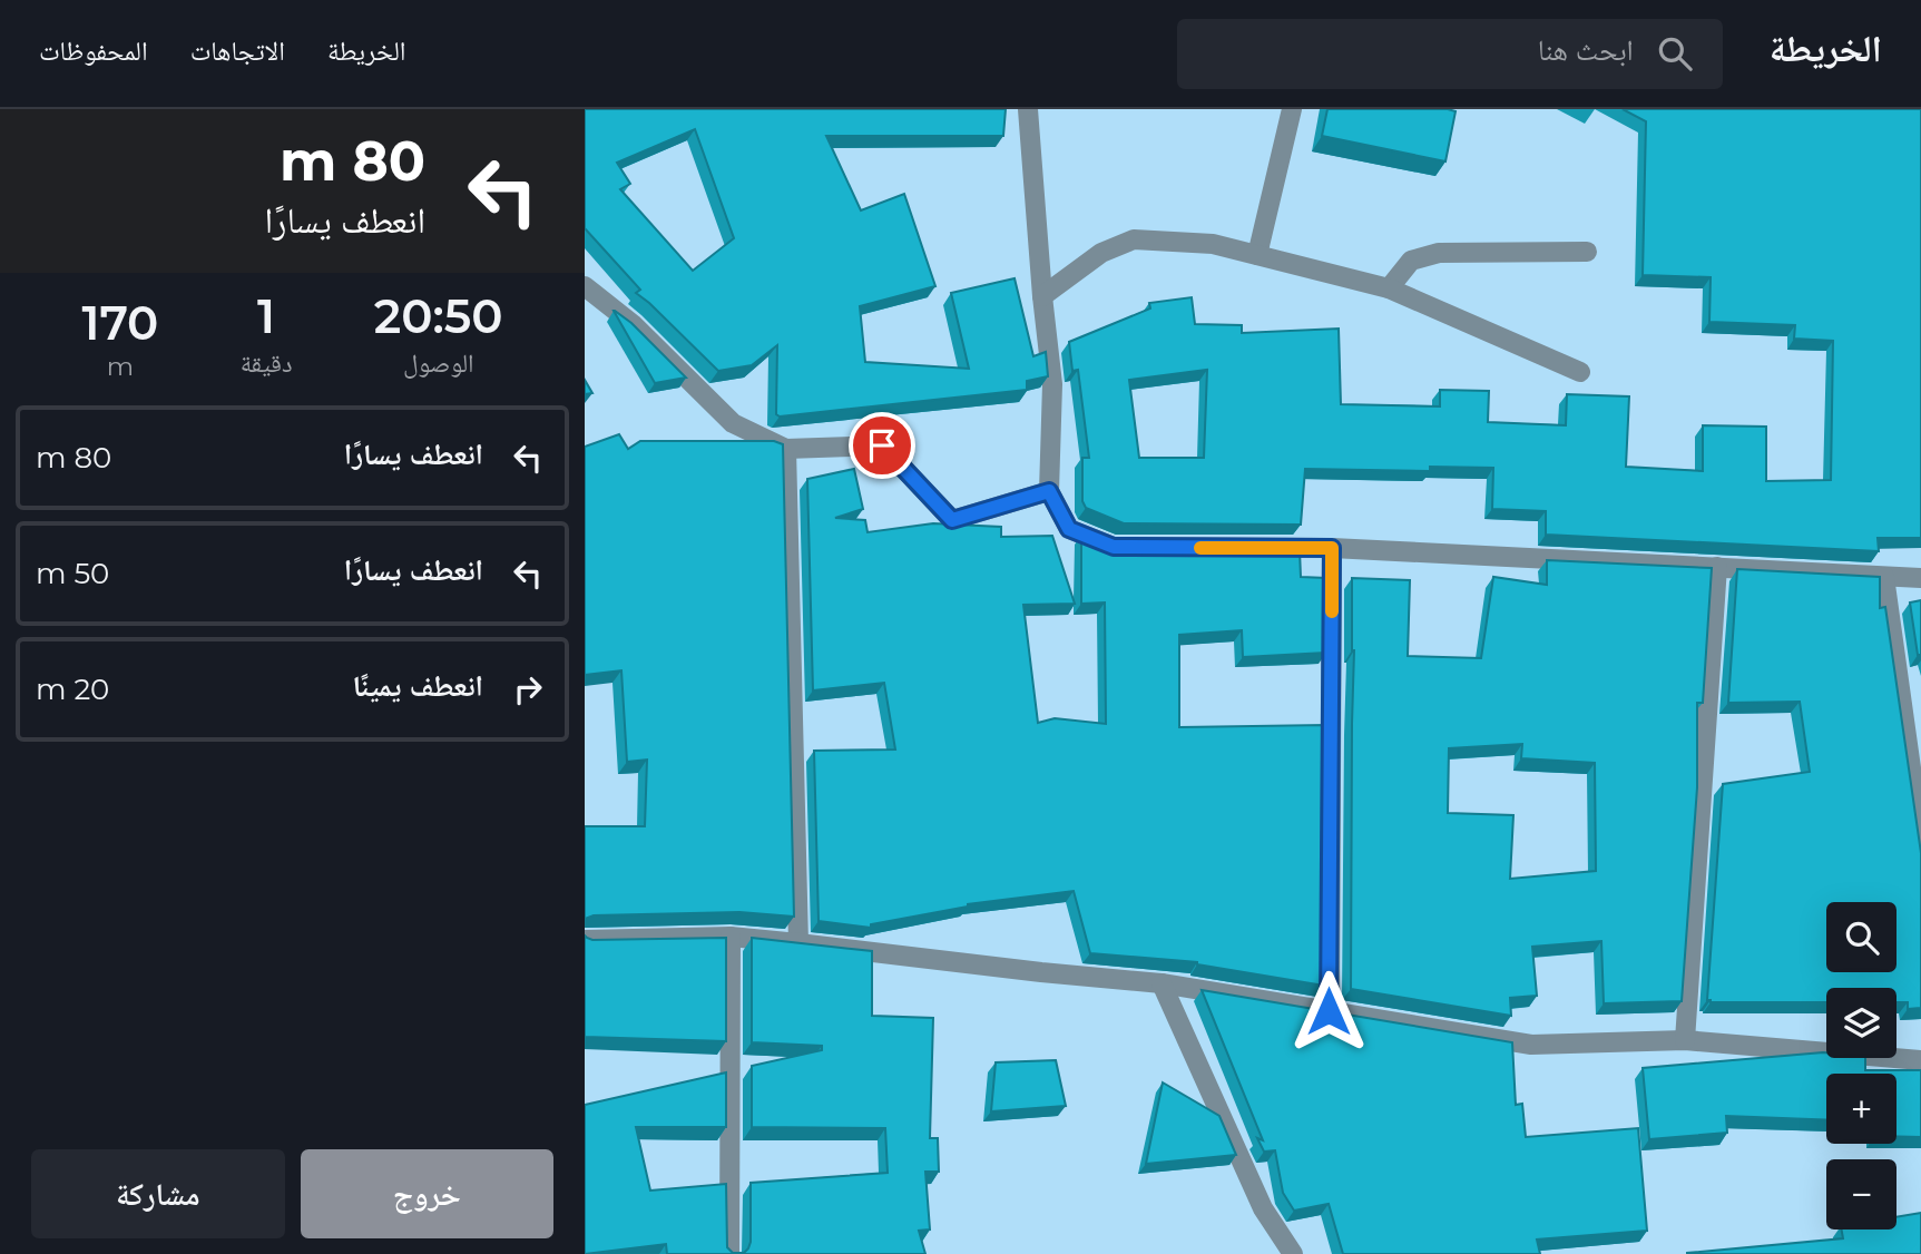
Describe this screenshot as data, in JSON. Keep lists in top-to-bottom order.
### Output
{
  "page": {
    "header": "الخريطة",
    "search": "ابحث هنا",
    "nav": ["الخريطة", "الاتجاهات", "المحفوظات"],
    "turn": ["80 m", "انعطف يسارًا"],
    "eta": [
      "20:50",
      "الوصول",
      "1",
      "دقيقة",
      "170",
      "m"
    ],
    "list": [
      {
        "name": "انعطف يسارًا",
        "value": "80 m"
      },
      {
        "name": "انعطف يسارًا",
        "value": "50 m"
      },
      {
        "name": "انعطف يمينًا",
        "value": "20 m"
      }
    ],
    "map_buttons": ["+", "−"],
    "buttons": ["خروج", "مشاركة"]
  }
}
